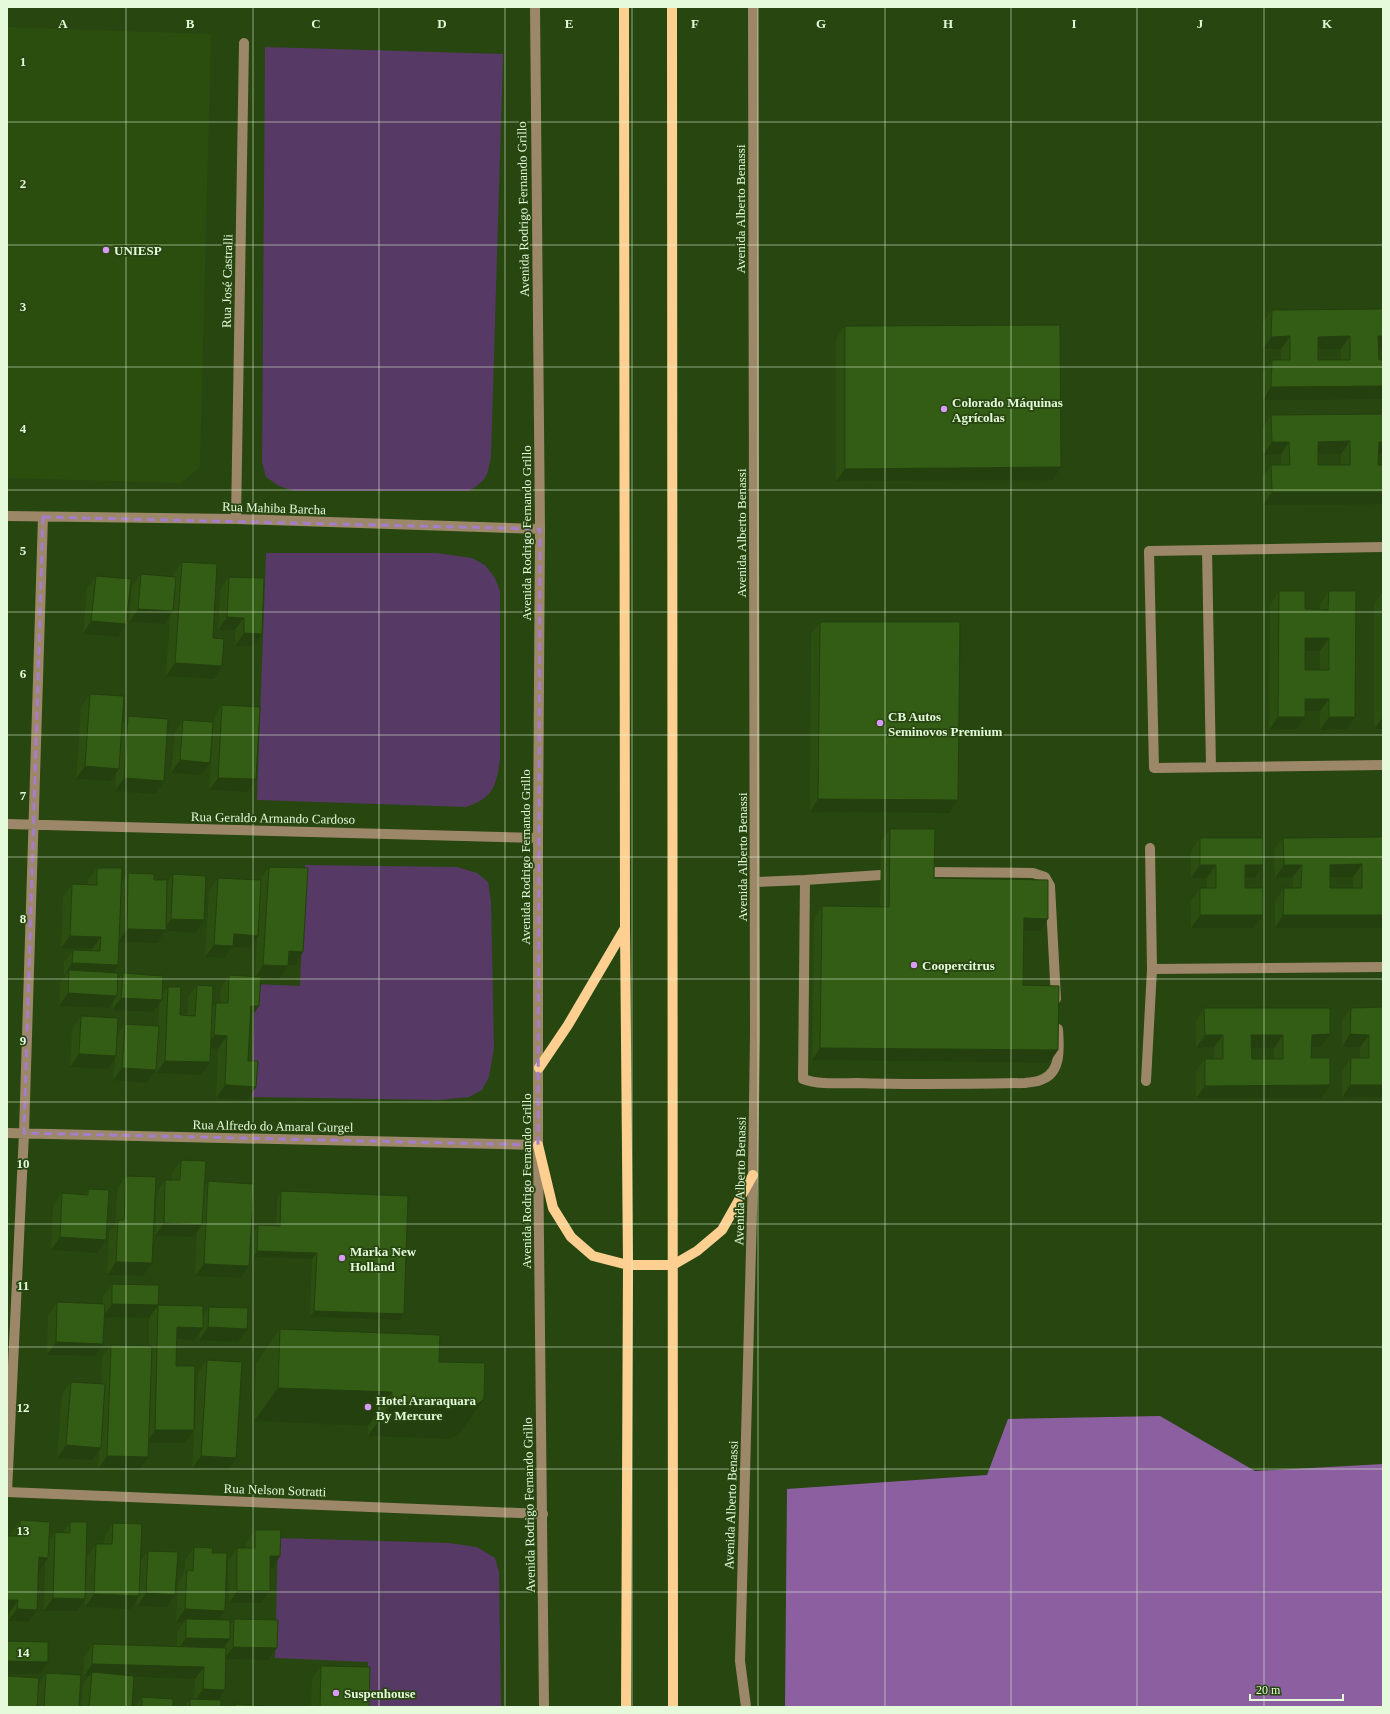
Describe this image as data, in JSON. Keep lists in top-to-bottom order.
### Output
{
  "streets": {
    "street": [
      "Avenida Rodrigo Fernando Grillo",
      "Avenida Alberto Benassi",
      "Rua José Castralli",
      "Rua Mahiba Barcha",
      "Rua Geraldo Armando Cardoso",
      "Rua Alfredo do Amaral Gurgel",
      "Rua Nelson Sotratti"
    ]
  },
  "crossings": [
    ["Avenida Rodrigo Fernando Grillo", "Rua Mahiba Barcha"],
    ["Avenida Rodrigo Fernando Grillo", "Rua Geraldo Armando Cardoso"],
    ["Avenida Rodrigo Fernando Grillo", "Rua Alfredo do Amaral Gurgel"],
    ["Avenida Rodrigo Fernando Grillo", "Rua Nelson Sotratti"],
    ["Rua José Castralli", "Rua Mahiba Barcha"]
  ],
  "places": [
    "UNIESP",
    "Colorado Máquinas Agrícolas",
    "CB Autos Seminovos Premium",
    "Coopercitrus",
    "Marka New Holland",
    "Hotel Araraquara By Mercure",
    "Suspenhouse"
  ],
  "scale_bar": "20 m",
  "grid": {
    "columns": [
      "A",
      "B",
      "C",
      "D",
      "E",
      "F",
      "G",
      "H",
      "I",
      "J",
      "K"
    ],
    "rows": [
      "1",
      "2",
      "3",
      "4",
      "5",
      "6",
      "7",
      "8",
      "9",
      "10",
      "11",
      "12",
      "13",
      "14"
    ]
  }
}
